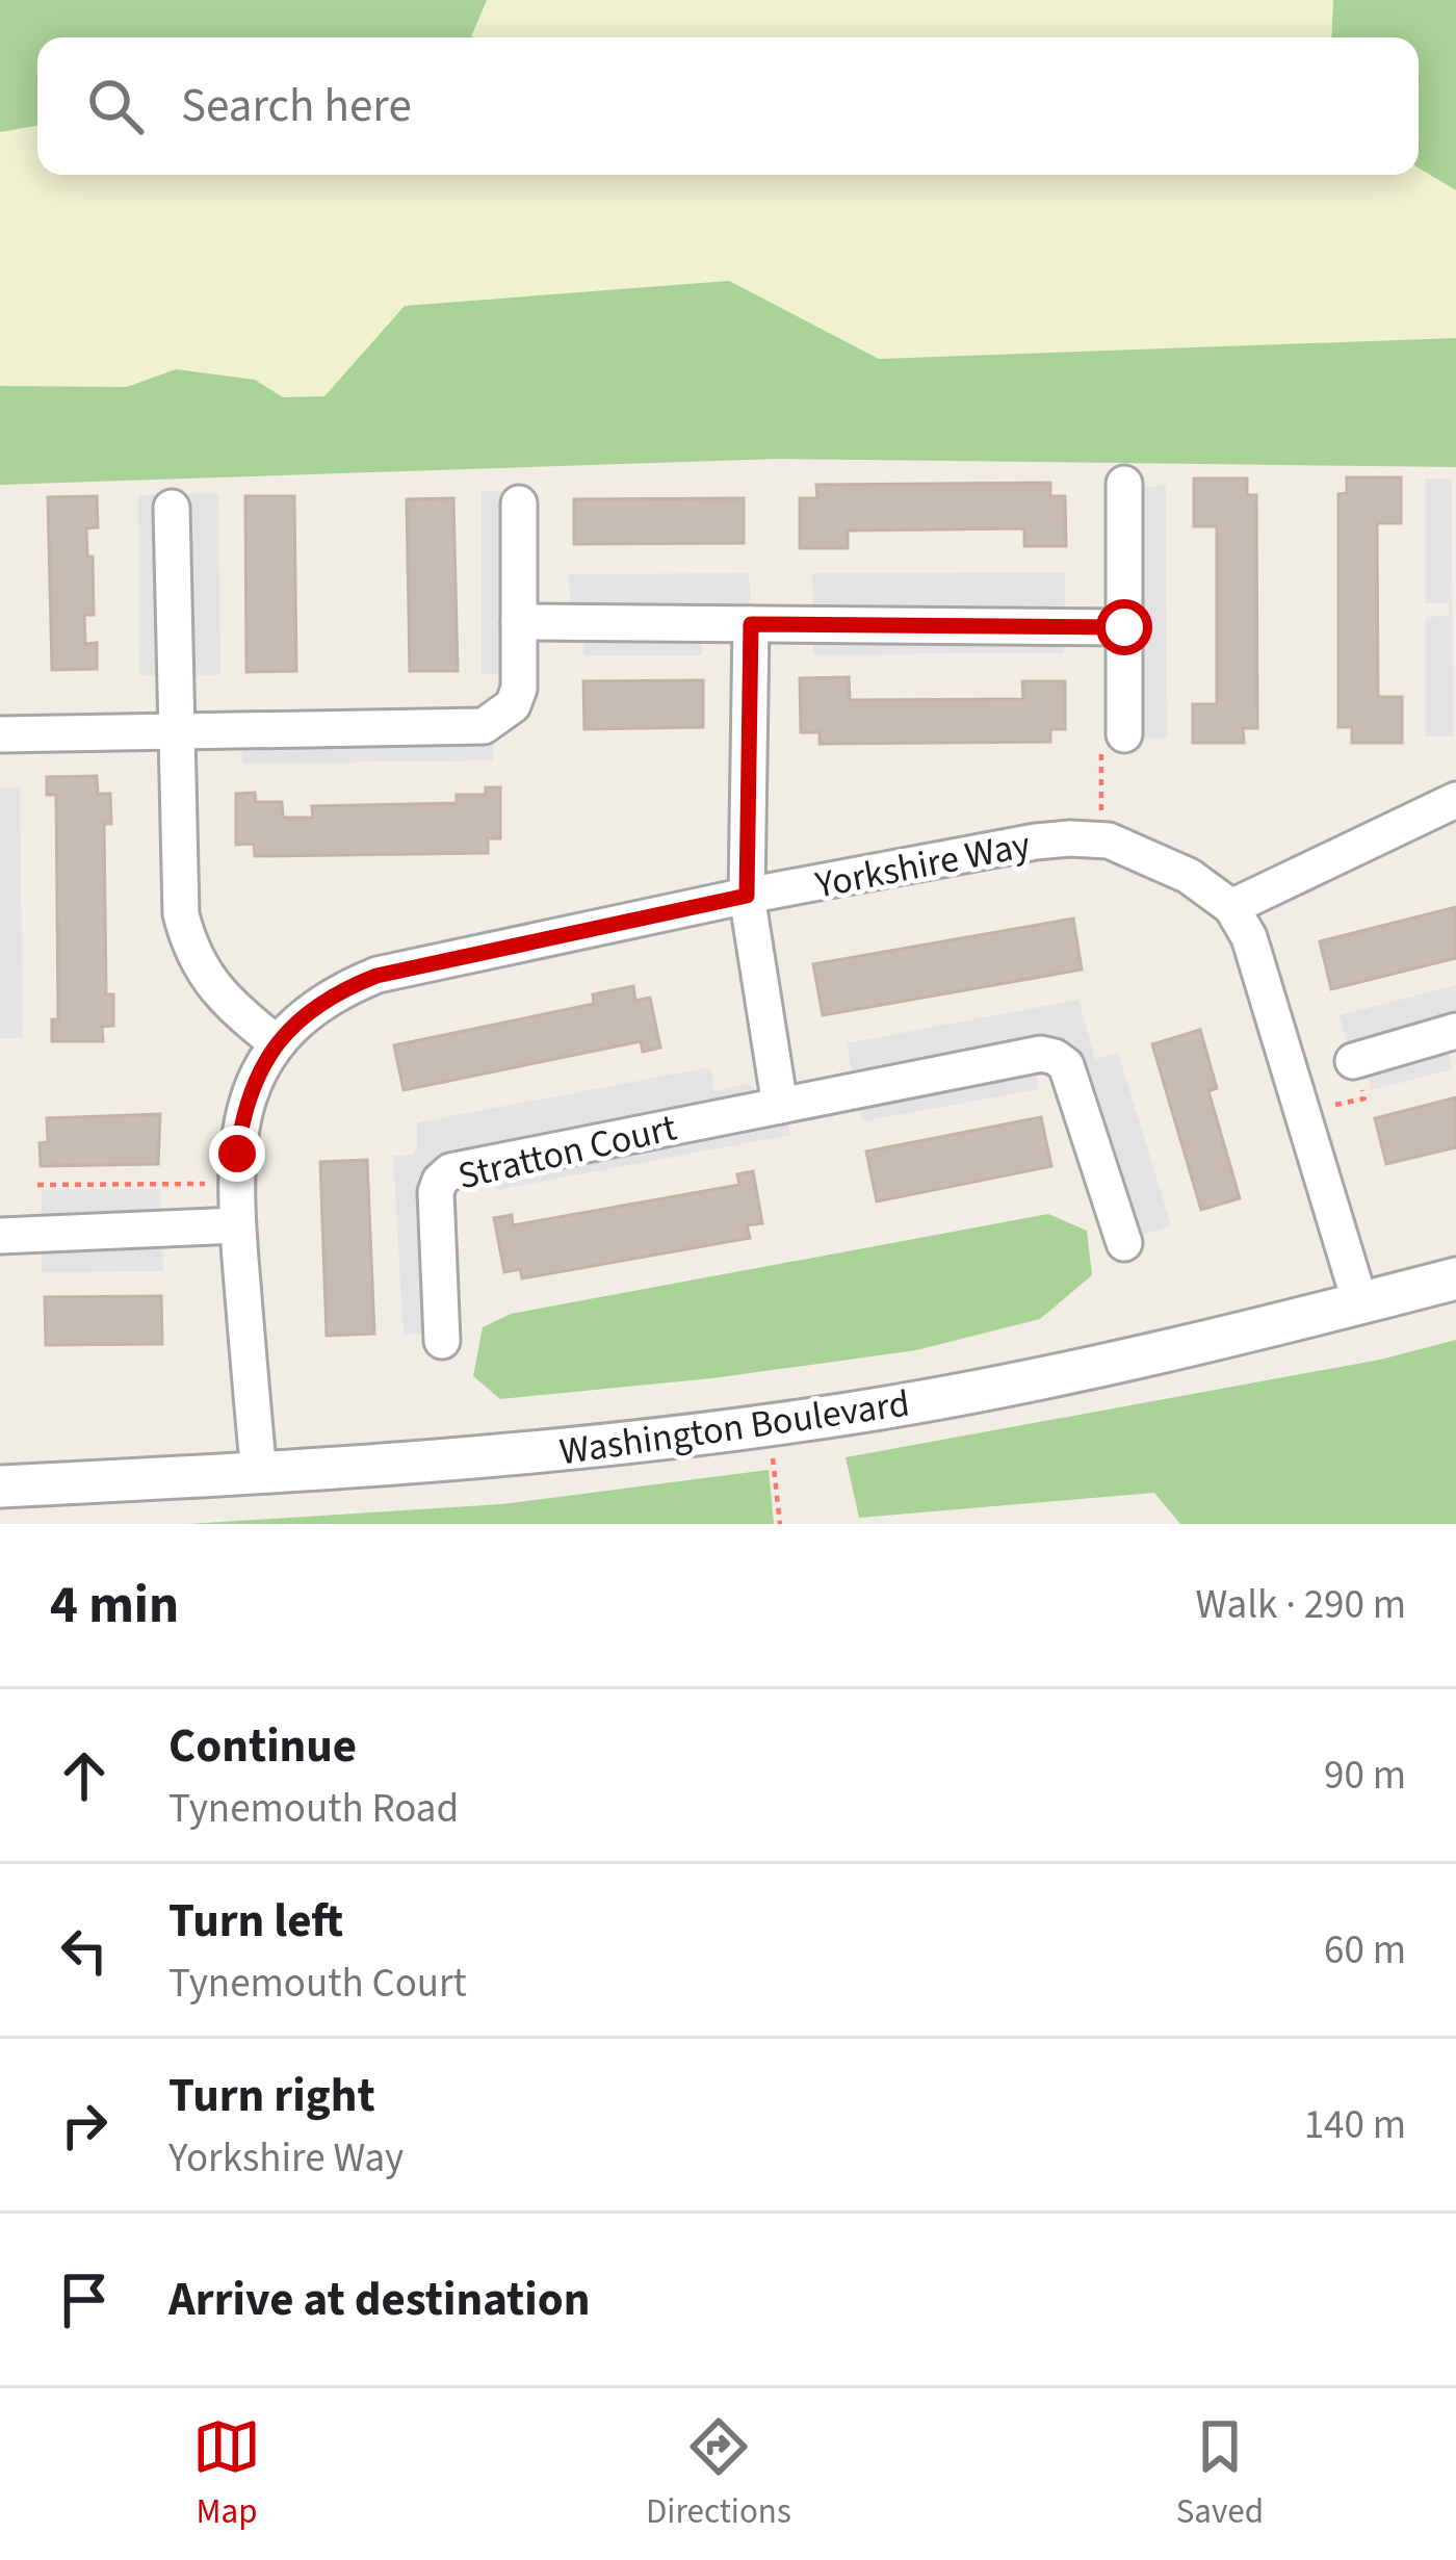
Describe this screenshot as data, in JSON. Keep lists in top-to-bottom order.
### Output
{
  "streets": {
    "street": ["Yorkshire Way", "Stratton Court", "Washington Boulevard"]
  },
  "crossings": [
    ["Yorkshire Way", "Washington Boulevard"]
  ],
  "page": {
    "search": "Search here",
    "heading": ["4 min", "Walk · 290 m"],
    "list": [
      ["Continue", "Tynemouth Road", "90 m"],
      ["Turn left", "Tynemouth Court", "60 m"],
      ["Turn right", "Yorkshire Way", "140 m"],
      "Arrive at destination"
    ],
    "nav": ["Map", "Directions", "Saved"]
  }
}
